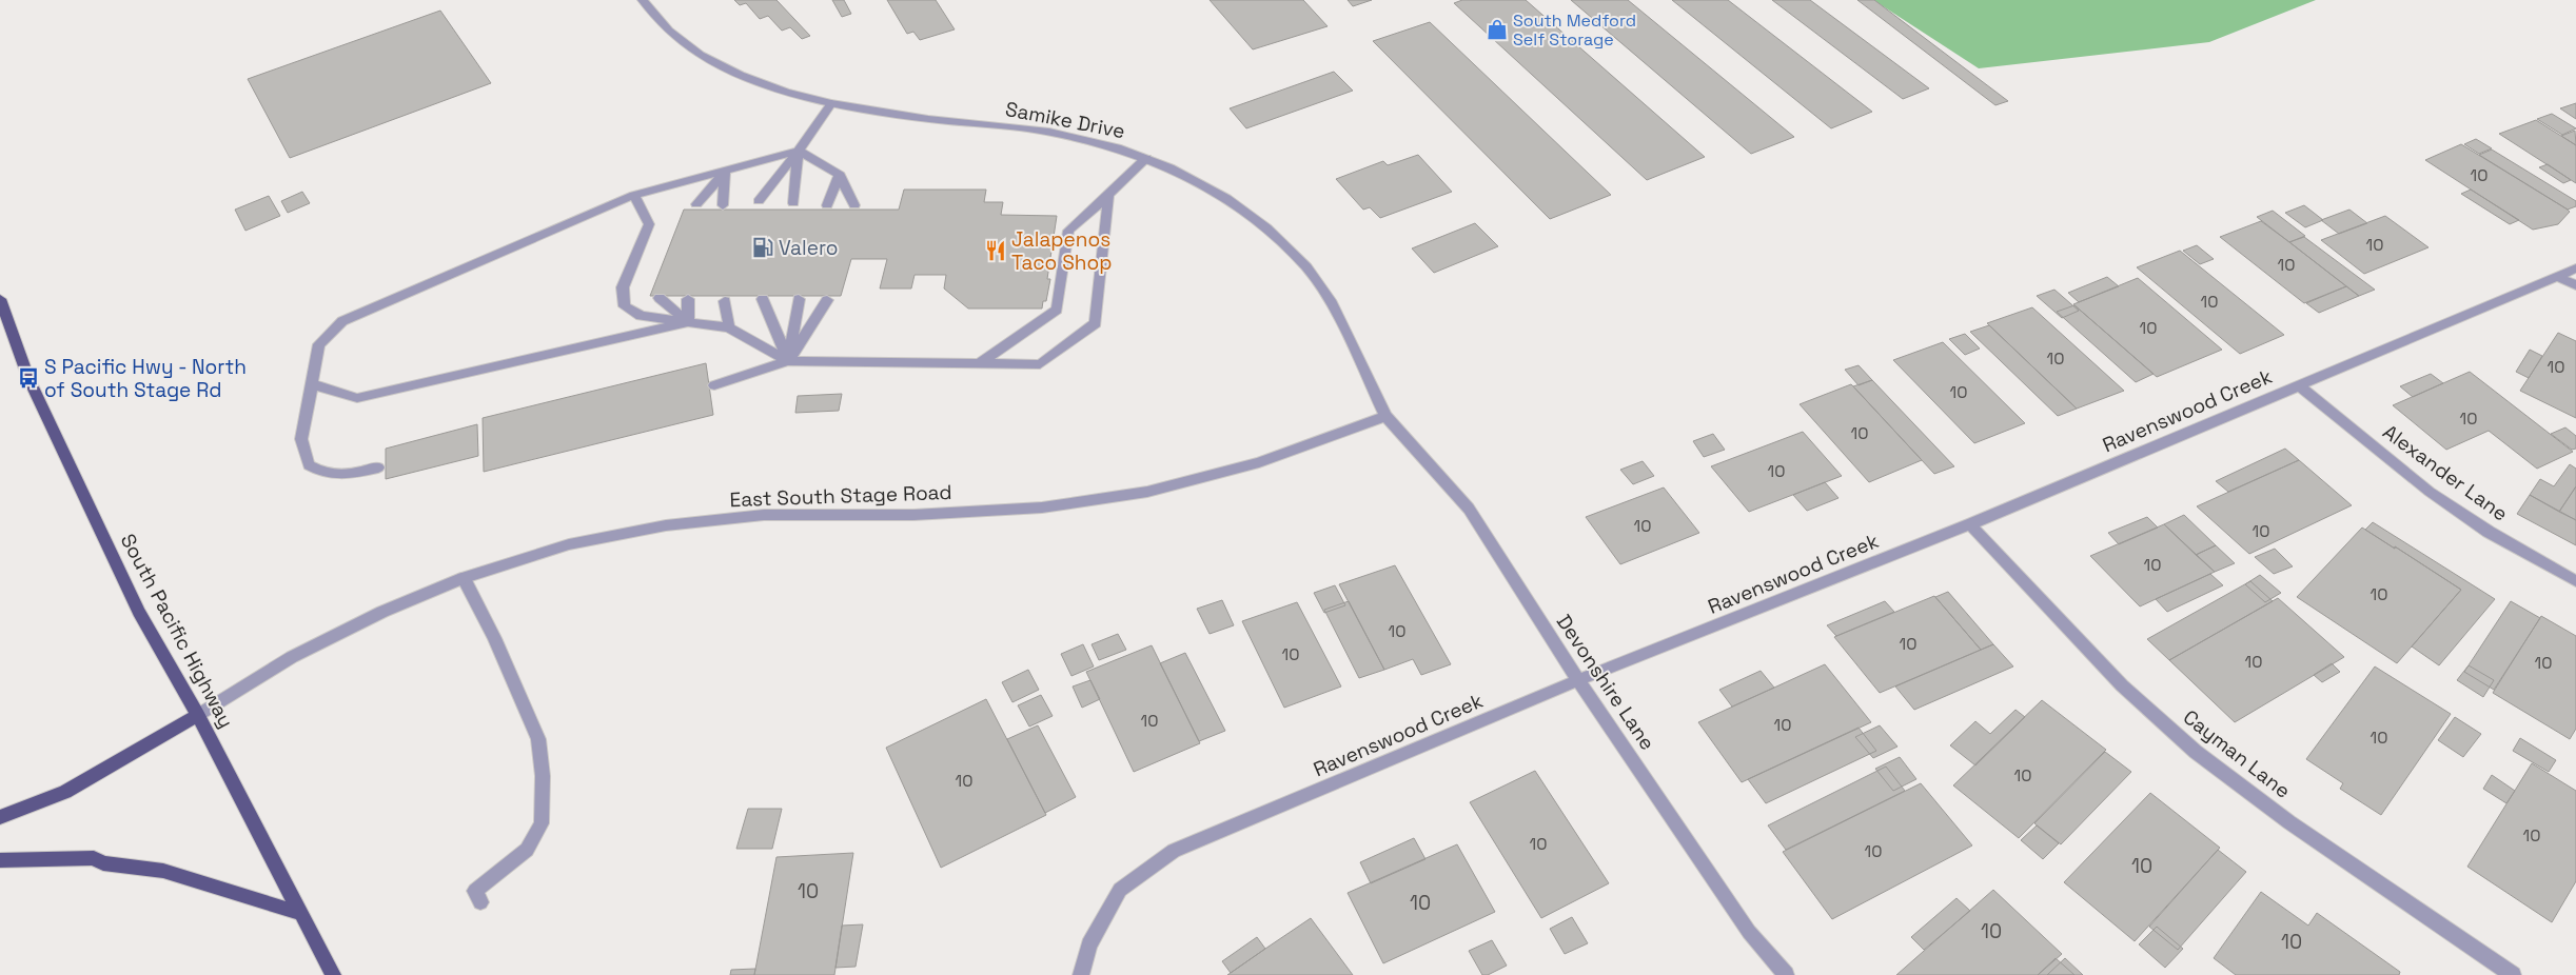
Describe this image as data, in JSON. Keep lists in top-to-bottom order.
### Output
{
  "streets": {
    "main road": ["South Pacific Highway"],
    "street": [
      "Samike Drive",
      "Ravenswood Creek",
      "Alexander Lane",
      "East South Stage Road",
      "Devonshire Lane",
      "Cayman Lane"
    ]
  },
  "crossings": [
    ["Samike Drive", "East South Stage Road"],
    ["Samike Drive", "Devonshire Lane"],
    ["Ravenswood Creek", "Alexander Lane"],
    ["Ravenswood Creek", "Devonshire Lane"],
    ["Ravenswood Creek", "Cayman Lane"],
    ["East South Stage Road", "South Pacific Highway"],
    ["East South Stage Road", "Devonshire Lane"]
  ],
  "places": {
    "shop": ["South Medford Self Storage"],
    "fuel station": ["Valero"],
    "restaurant": ["Jalapenos Taco Shop"],
    "bus stop": ["S Pacific Hwy - North of South Stage Rd"]
  },
  "house_numbers": [
    "10",
    "10",
    "10",
    "10",
    "10",
    "10",
    "10",
    "10",
    "10",
    "10",
    "10",
    "10",
    "10",
    "10",
    "10",
    "10",
    "10",
    "10",
    "10",
    "10",
    "10",
    "10",
    "10",
    "10",
    "10",
    "10",
    "10",
    "10",
    "10",
    "10",
    "10",
    "10",
    "10"
  ]
}
